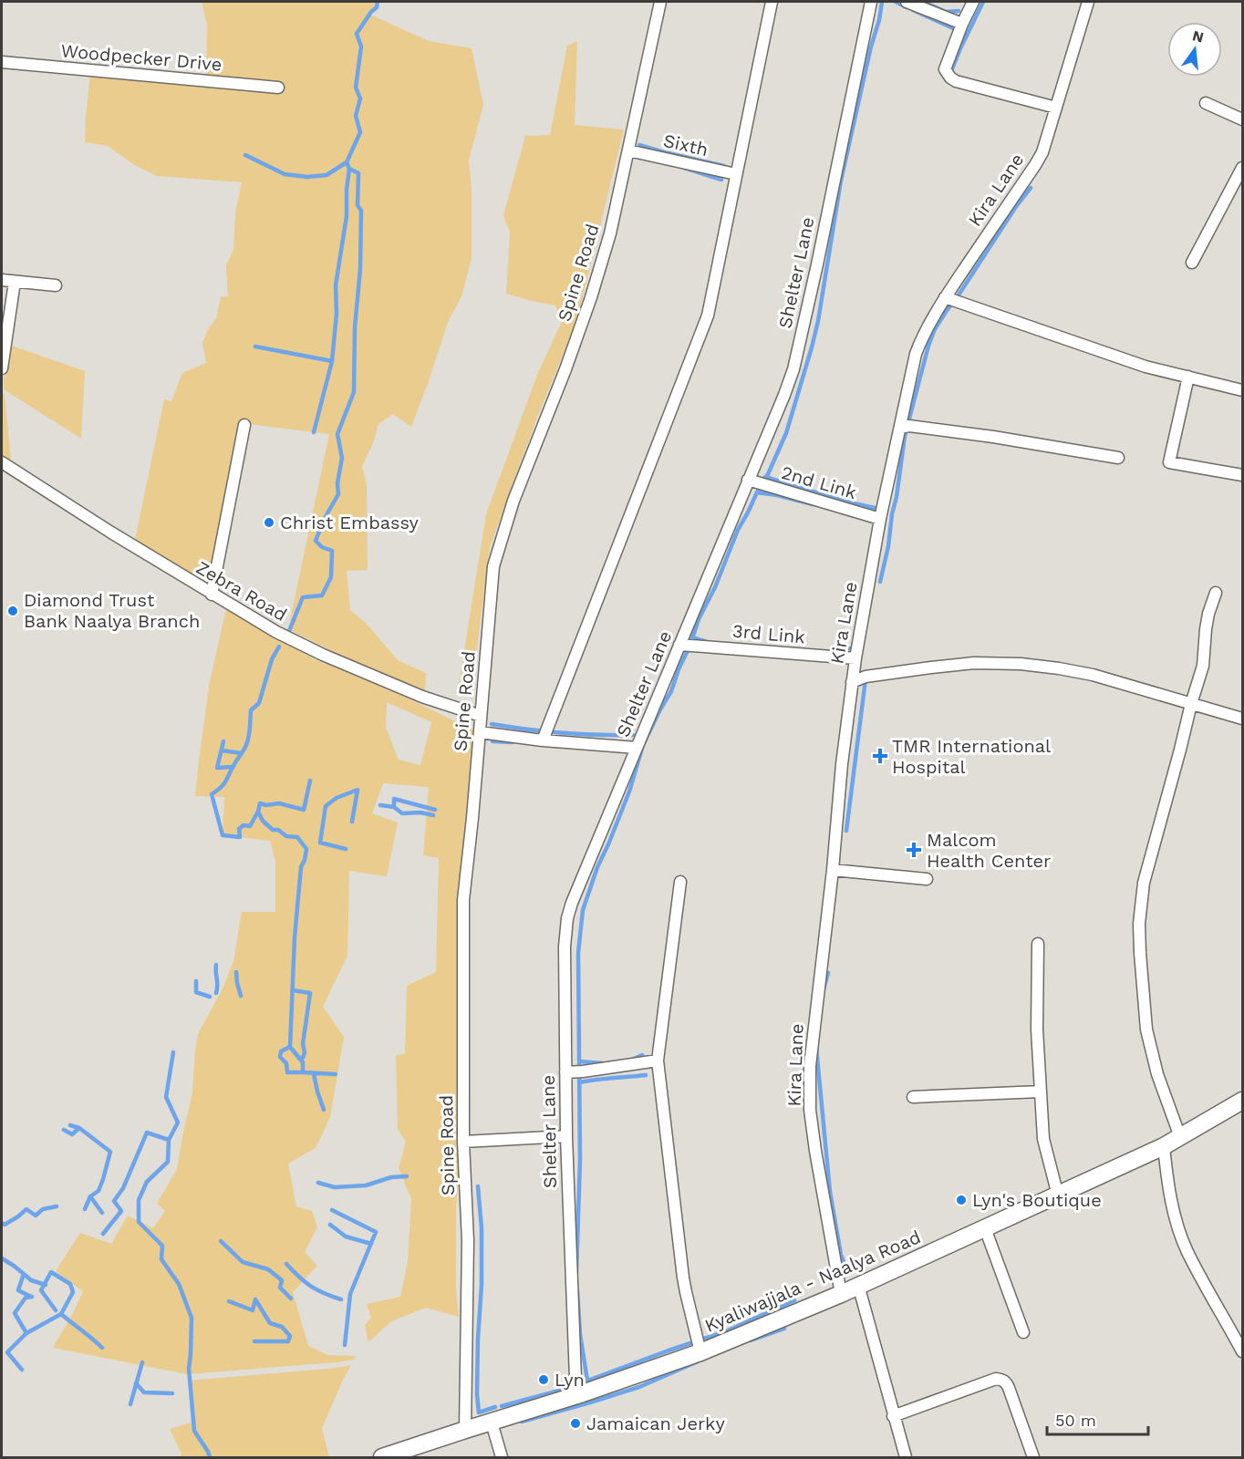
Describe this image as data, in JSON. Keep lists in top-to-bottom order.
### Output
{
  "streets": {
    "main road": ["Kyaliwajjala - Naalya Road"],
    "street": [
      "Woodpecker Drive",
      "Sixth",
      "Kira Lane",
      "Spine Road",
      "Shelter Lane",
      "2nd Link",
      "Zebra Road",
      "3rd Link"
    ]
  },
  "crossings": [
    ["Sixth", "Spine Road"],
    ["Kira Lane", "2nd Link"],
    ["Kira Lane", "3rd Link"],
    ["Kira Lane", "Kyaliwajjala - Naalya Road"],
    ["Spine Road", "Zebra Road"],
    ["Spine Road", "Kyaliwajjala - Naalya Road"],
    ["Shelter Lane", "2nd Link"],
    ["Shelter Lane", "3rd Link"],
    ["Shelter Lane", "Kyaliwajjala - Naalya Road"]
  ],
  "places": {
    "other": [
      "Christ Embassy",
      "Diamond Trust Bank Naalya Branch",
      "Lyn's Boutique",
      "Lyn",
      "Jamaican Jerky"
    ],
    "health": ["TMR International Hospital", "Malcom Health Center"]
  },
  "scale_bar": "50 m",
  "north": "top"
}
